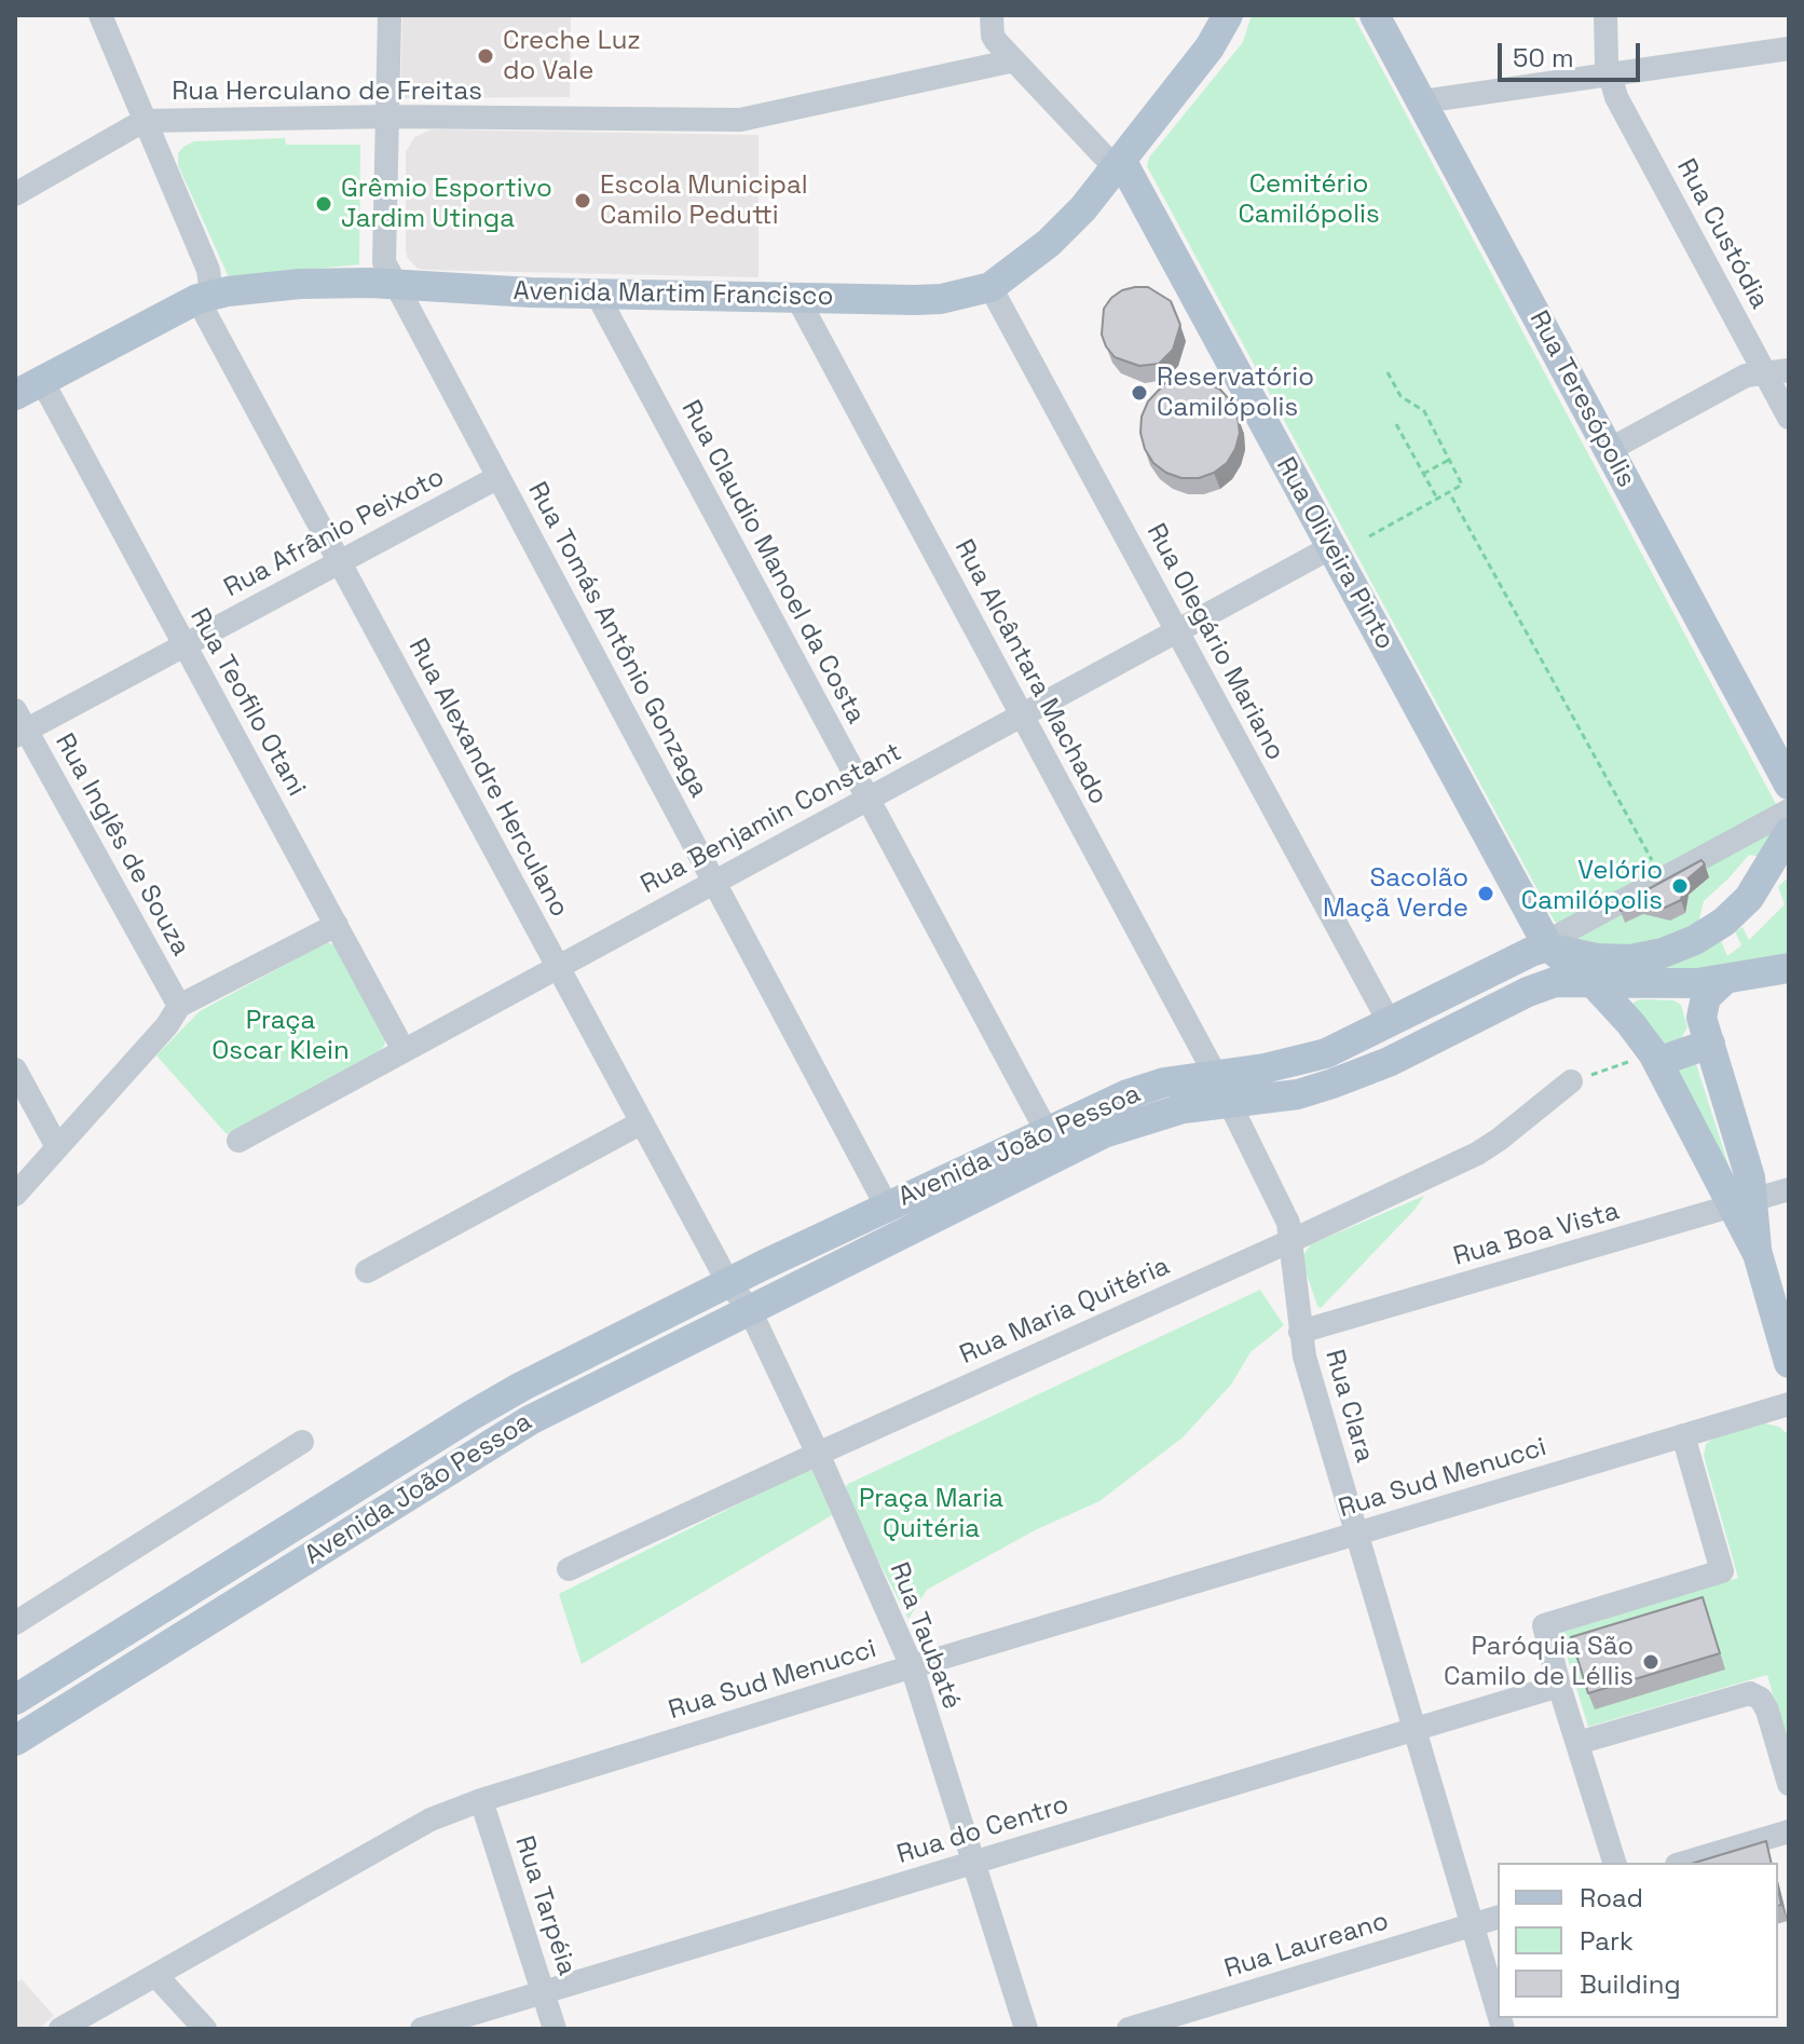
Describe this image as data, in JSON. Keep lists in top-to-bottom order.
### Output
{
  "streets": {
    "main road": [
      "Avenida Martim Francisco",
      "Rua Teresópolis",
      "Rua Oliveira Pinto",
      "Avenida João Pessoa"
    ],
    "street": [
      "Rua Herculano de Freitas",
      "Rua Custódia",
      "Rua Afrânio Peixoto",
      "Rua Claudio Manoel da Costa",
      "Rua Tomás Antônio Gonzaga",
      "Rua Olegário Mariano",
      "Rua Alcântara Machado",
      "Rua Teofilo Otani",
      "Rua Alexandre Herculano",
      "Rua Benjamin Constant",
      "Rua Inglês de Souza",
      "Rua Boa Vista",
      "Rua Maria Quitéria",
      "Rua Clara",
      "Rua Sud Menucci",
      "Rua Taubaté",
      "Rua do Centro",
      "Rua Tarpéia",
      "Rua Laureano"
    ]
  },
  "crossings": [
    ["Rua Herculano de Freitas", "Rua Tomás Antônio Gonzaga"],
    ["Rua Herculano de Freitas", "Rua Alexandre Herculano"],
    ["Avenida Martim Francisco", "Rua Oliveira Pinto"],
    ["Avenida Martim Francisco", "Rua Claudio Manoel da Costa"],
    ["Avenida Martim Francisco", "Rua Tomás Antônio Gonzaga"],
    ["Avenida Martim Francisco", "Rua Olegário Mariano"],
    ["Avenida Martim Francisco", "Rua Alcântara Machado"],
    ["Avenida Martim Francisco", "Rua Teofilo Otani"],
    ["Avenida Martim Francisco", "Rua Alexandre Herculano"],
    ["Rua Afrânio Peixoto", "Rua Tomás Antônio Gonzaga"],
    ["Rua Afrânio Peixoto", "Rua Teofilo Otani"],
    ["Rua Afrânio Peixoto", "Rua Alexandre Herculano"],
    ["Rua Afrânio Peixoto", "Rua Inglês de Souza"],
    ["Rua Oliveira Pinto", "Rua Benjamin Constant"],
    ["Rua Oliveira Pinto", "Avenida João Pessoa"],
    ["Rua Claudio Manoel da Costa", "Rua Benjamin Constant"],
    ["Rua Claudio Manoel da Costa", "Avenida João Pessoa"],
    ["Rua Tomás Antônio Gonzaga", "Rua Benjamin Constant"],
    ["Rua Tomás Antônio Gonzaga", "Avenida João Pessoa"],
    ["Rua Olegário Mariano", "Rua Benjamin Constant"],
    ["Rua Olegário Mariano", "Avenida João Pessoa"],
    ["Rua Alcântara Machado", "Rua Benjamin Constant"],
    ["Rua Alcântara Machado", "Avenida João Pessoa"],
    ["Rua Teofilo Otani", "Rua Benjamin Constant"],
    ["Rua Alexandre Herculano", "Rua Benjamin Constant"],
    ["Rua Alexandre Herculano", "Avenida João Pessoa"],
    ["Rua Alexandre Herculano", "Rua Taubaté"],
    ["Avenida João Pessoa", "Rua Clara"],
    ["Avenida João Pessoa", "Rua Taubaté"],
    ["Rua Boa Vista", "Rua Clara"],
    ["Rua Maria Quitéria", "Rua Clara"],
    ["Rua Maria Quitéria", "Rua Taubaté"],
    ["Rua Clara", "Rua Sud Menucci"],
    ["Rua Clara", "Rua do Centro"],
    ["Rua Clara", "Rua Laureano"],
    ["Rua Sud Menucci", "Rua Taubaté"],
    ["Rua Sud Menucci", "Rua Tarpéia"],
    ["Rua Taubaté", "Rua do Centro"],
    ["Rua do Centro", "Rua Tarpéia"]
  ],
  "parks": ["Cemitério Camilópolis", "Praça Oscar Klein", "Praça Maria Quitéria"],
  "places": [
    "Creche Luz do Vale",
    "Escola Municipal Camilo Pedutti",
    "Grêmio Esportivo Jardim Utinga",
    "Reservatório Camilópolis",
    "Velório Camilópolis",
    "Sacolão Maçã Verde",
    "Paróquia São Camilo de Léllis"
  ],
  "legend": ["Road", "Park", "Building"],
  "scale_bar": "50 m"
}
